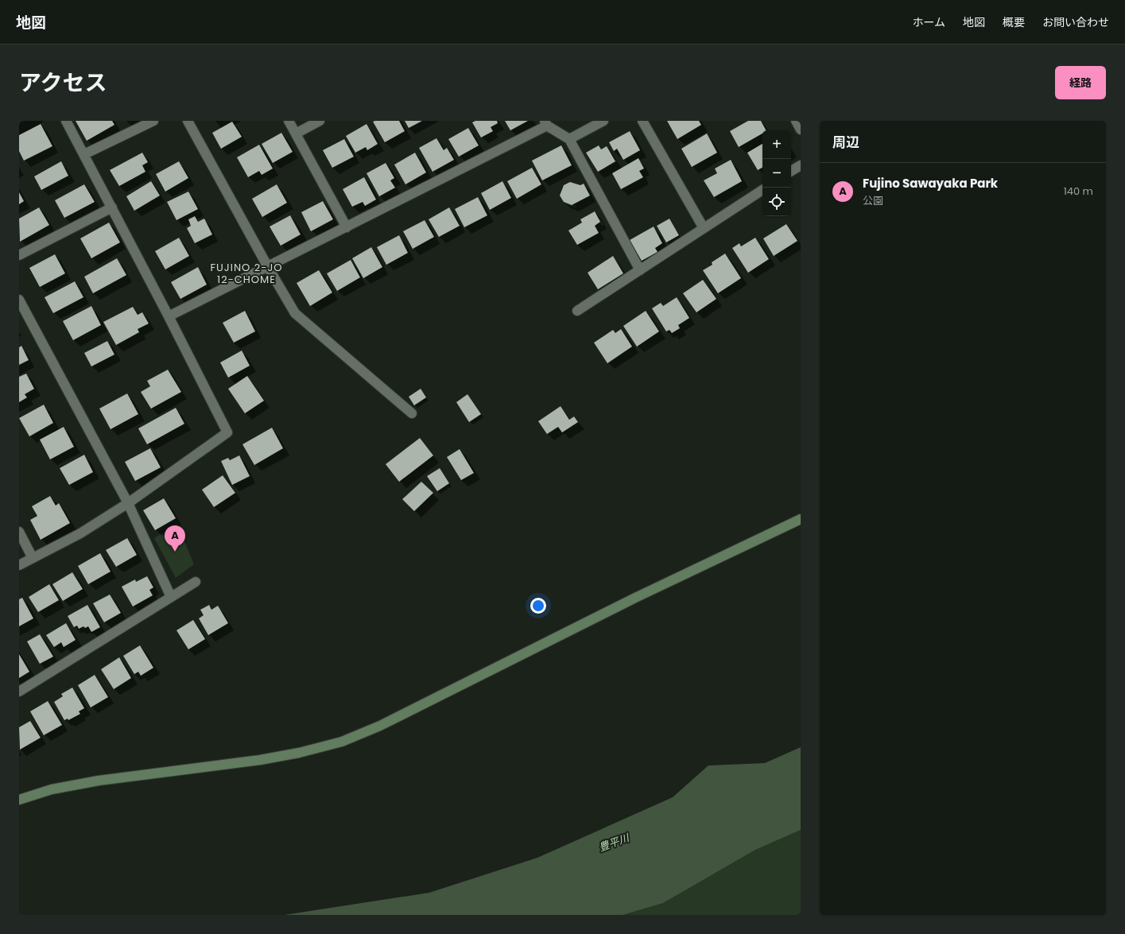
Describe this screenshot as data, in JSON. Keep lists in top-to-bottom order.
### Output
{
  "districts": ["FUJINO 2-JO 12-CHOME"],
  "water": ["豊平川"],
  "page": {
    "header": "地図",
    "nav": [
      "ホーム",
      "地図",
      "概要",
      "お問い合わせ"
    ],
    "title": "アクセス",
    "buttons": "経路",
    "heading": "周辺",
    "map_buttons": ["+", "−"],
    "list": [
      {
        "mark": "A",
        "name": "Fujino Sawayaka Park",
        "note": "公園",
        "value": "140 m"
      }
    ],
    "pins": "A"
  }
}
